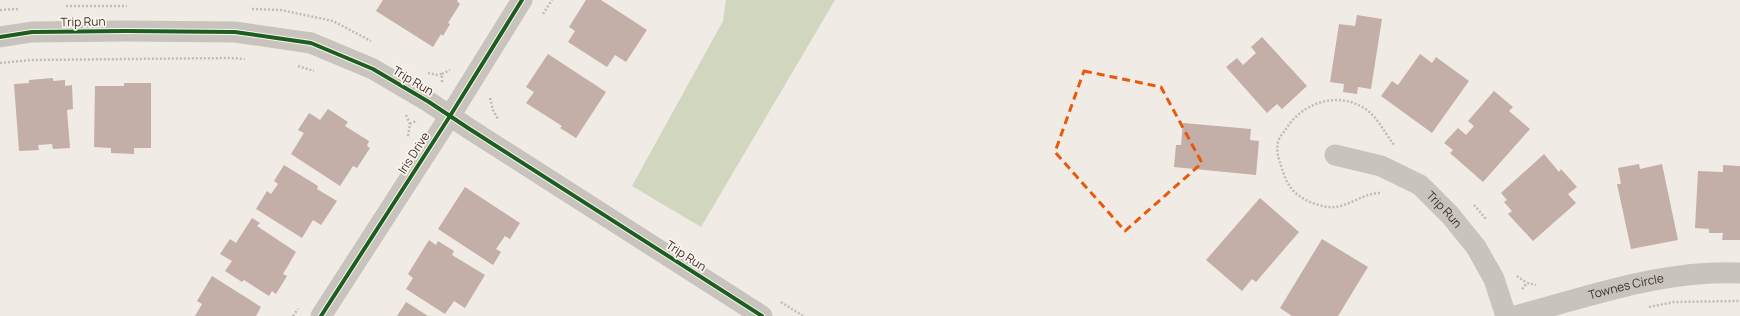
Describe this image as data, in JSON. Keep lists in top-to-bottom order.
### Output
{
  "streets": {
    "street": ["Trip Run", "Iris Drive", "Townes Circle"]
  },
  "crossings": [
    ["Trip Run", "Iris Drive"]
  ]
}
